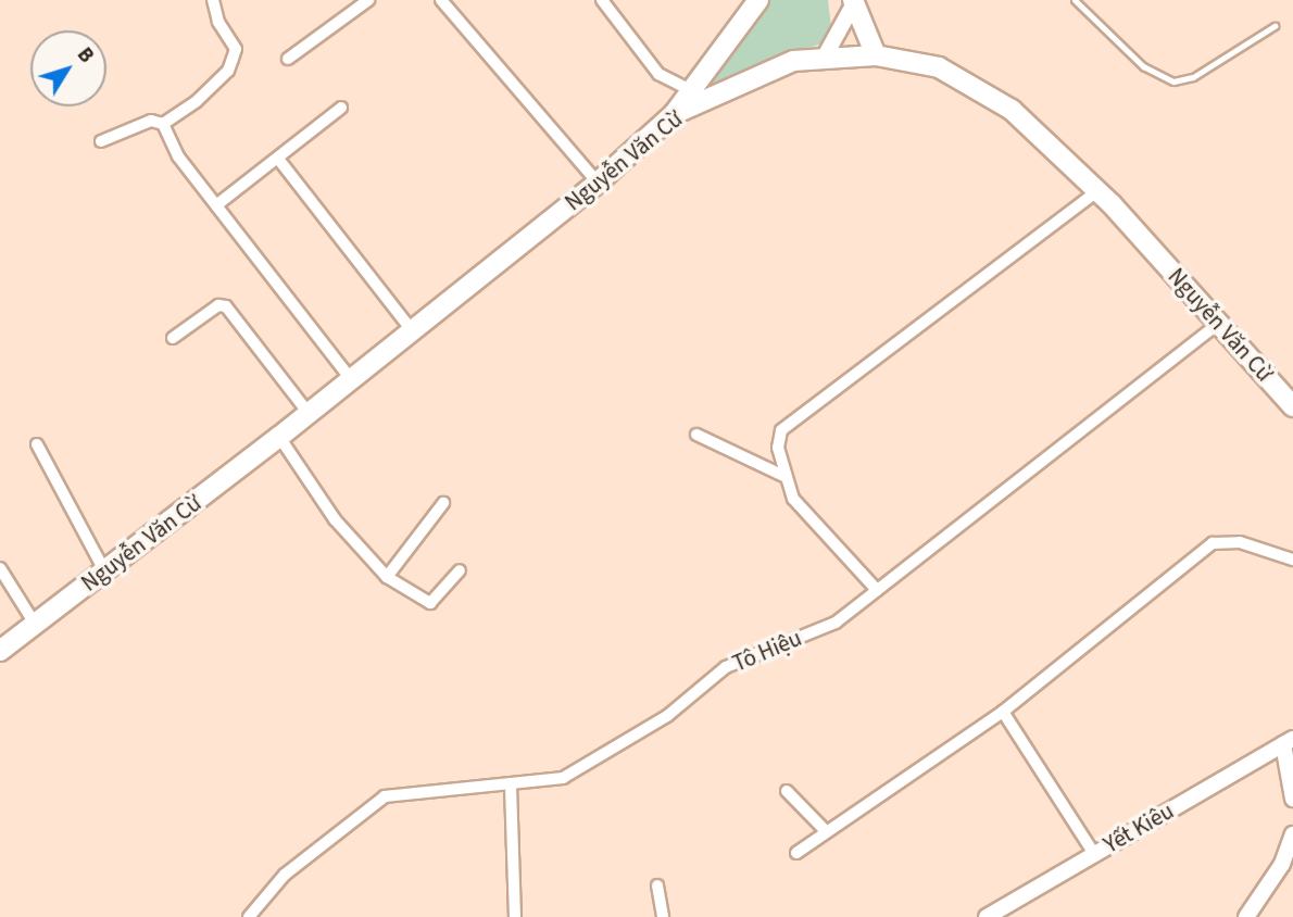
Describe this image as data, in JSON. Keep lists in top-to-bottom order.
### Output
{
  "streets": {
    "highway": ["Nguyễn Văn Cừ"],
    "street": ["Tô Hiệu", "Yết Kiêu"]
  },
  "crossings": [
    ["Nguyễn Văn Cừ", "Tô Hiệu"]
  ],
  "north": "top right"
}
